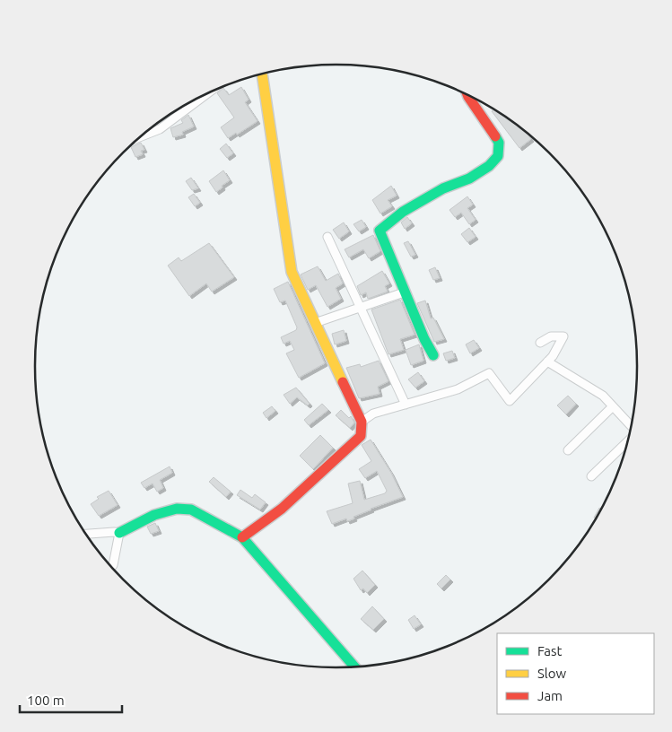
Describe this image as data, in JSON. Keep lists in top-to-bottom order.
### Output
{
  "legend": ["Fast", "Slow", "Jam"],
  "scale_bar": "100 m"
}
